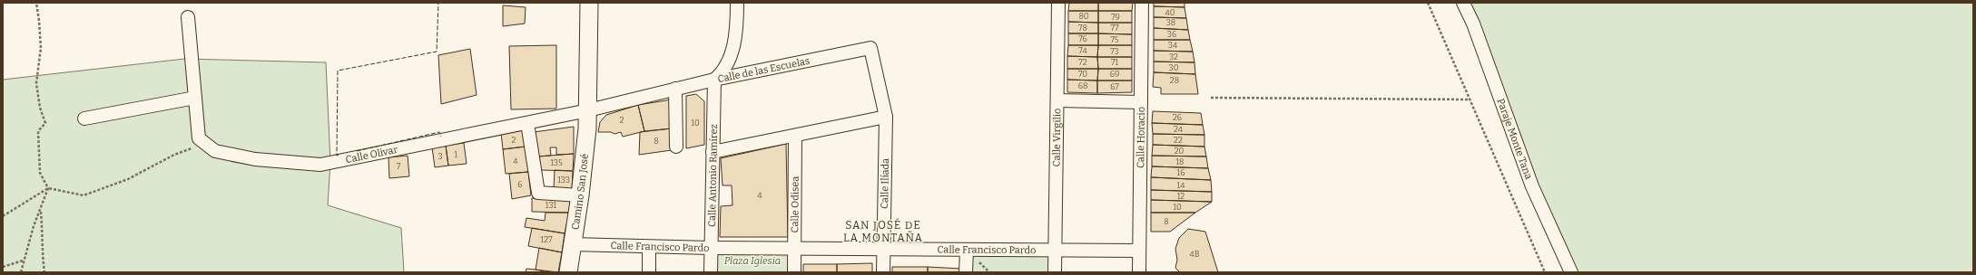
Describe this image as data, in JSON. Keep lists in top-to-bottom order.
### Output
{
  "streets": {
    "main road": ["Camino San José"],
    "street": [
      "Calle de las Escuelas",
      "Calle Virgilio",
      "Calle Horacio",
      "Paraje Monte Tana",
      "Calle Olivar",
      "Calle Antonio Ramírez",
      "Calle Ilíada",
      "Calle Odisea",
      "Calle Francisco Pardo"
    ]
  },
  "crossings": [
    ["Calle de las Escuelas", "Calle Olivar"],
    ["Calle de las Escuelas", "Calle Antonio Ramírez"],
    ["Calle de las Escuelas", "Calle Ilíada"],
    ["Calle de las Escuelas", "Camino San José"],
    ["Calle Virgilio", "Calle Francisco Pardo"],
    ["Calle Horacio", "Calle Francisco Pardo"],
    ["Calle Olivar", "Camino San José"],
    ["Calle Antonio Ramírez", "Calle Francisco Pardo"],
    ["Calle Ilíada", "Calle Francisco Pardo"],
    ["Camino San José", "Calle Francisco Pardo"],
    ["Calle Odisea", "Calle Francisco Pardo"]
  ],
  "districts": ["SAN JOSÉ DE LA MONTAÑA"],
  "parks": ["Plaza Iglesia"],
  "house_numbers": [
    "40",
    "80",
    "79",
    "38",
    "78",
    "77",
    "36",
    "76",
    "75",
    "34",
    "74",
    "73",
    "32",
    "72",
    "71",
    "30",
    "70",
    "69",
    "28",
    "68",
    "67",
    "26",
    "2",
    "10",
    "24",
    "2",
    "22",
    "8",
    "20",
    "1",
    "3",
    "4",
    "18",
    "135",
    "7",
    "16",
    "133",
    "6",
    "14",
    "4",
    "12",
    "131",
    "10",
    "8",
    "127",
    "4B"
  ]
}
